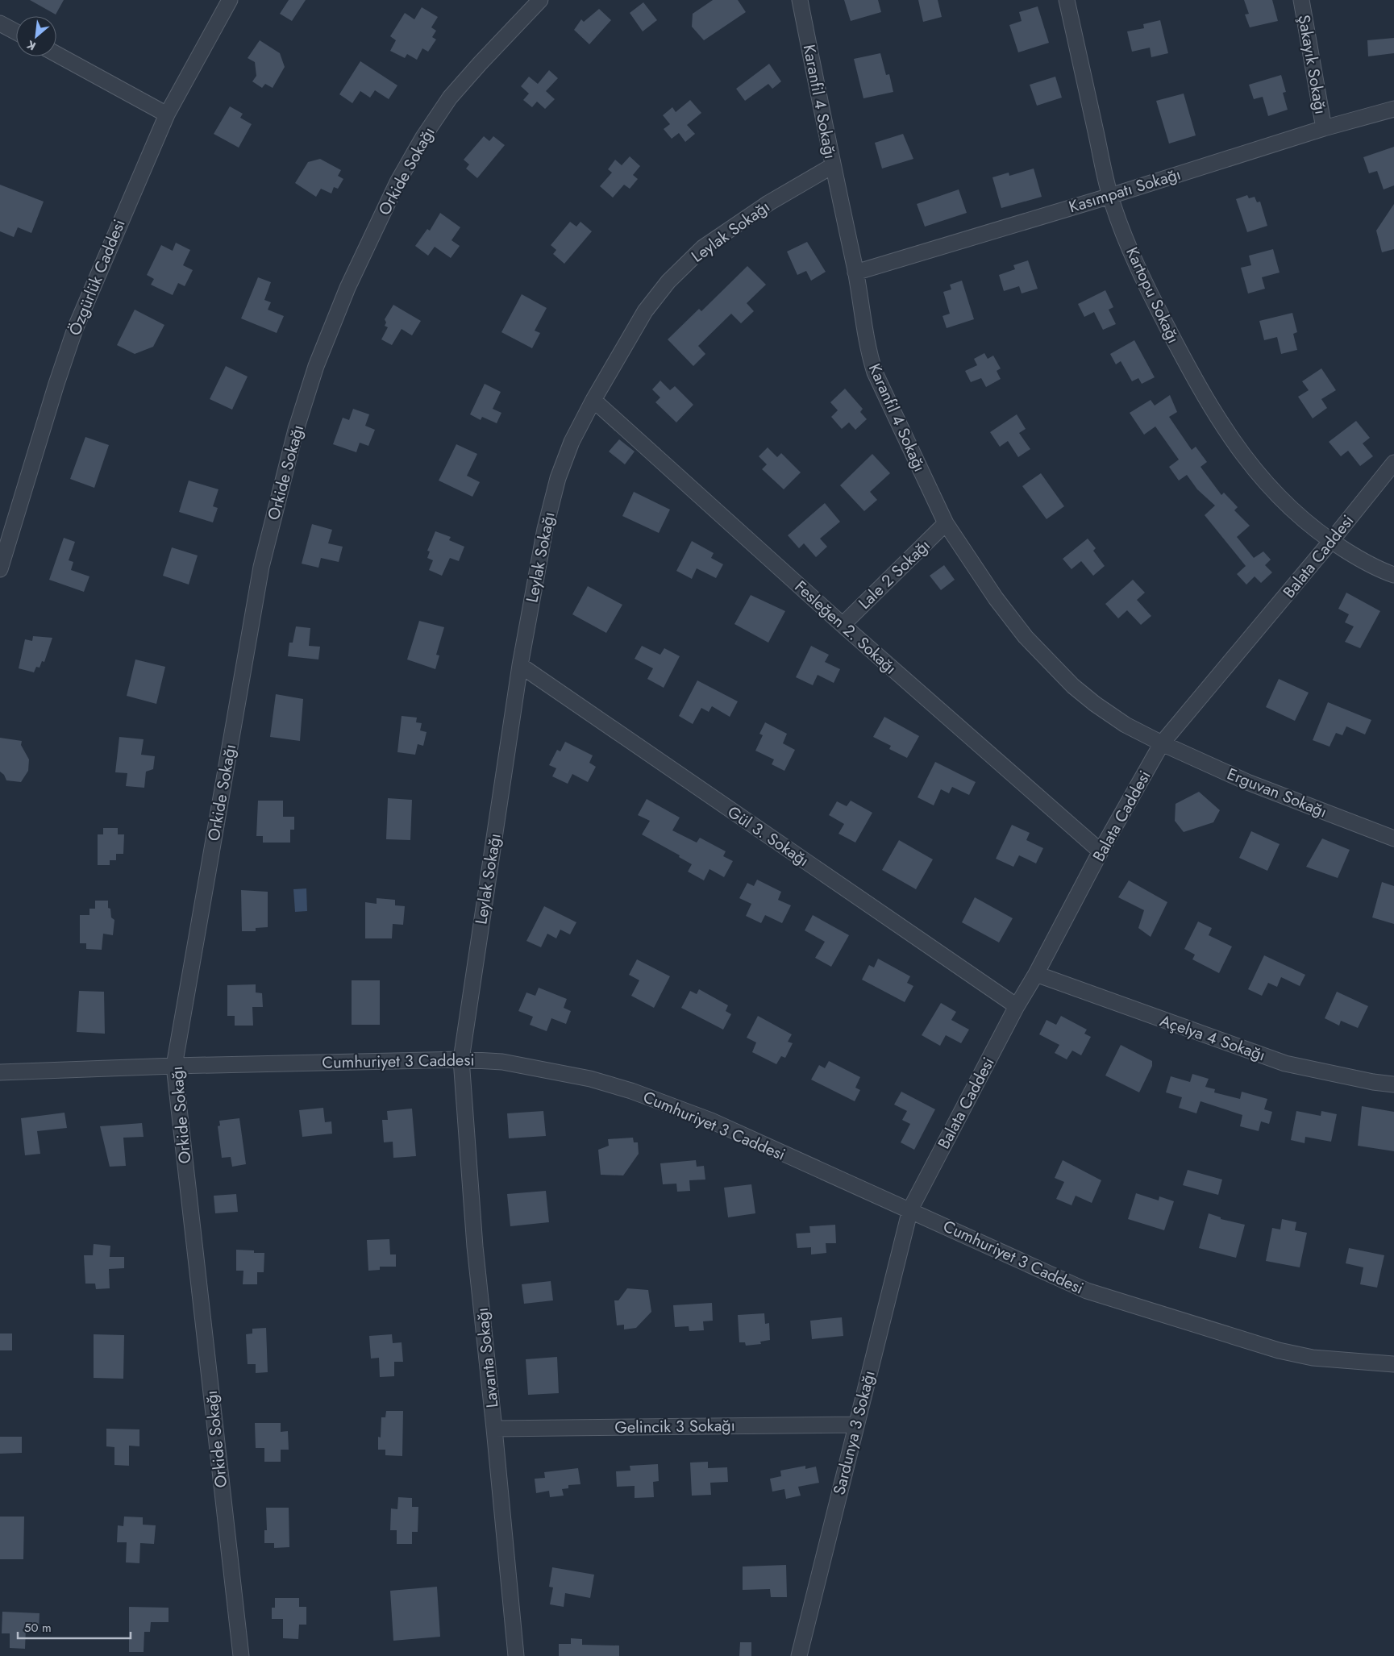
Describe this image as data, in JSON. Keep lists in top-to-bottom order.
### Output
{
  "streets": {
    "street": [
      "Şakayık Sokağı",
      "Karanfil 4 Sokağı",
      "Orkide Sokağı",
      "Kasımpatı Sokağı",
      "Leylak Sokağı",
      "Özgürlük Caddesi",
      "Kartopu Sokağı",
      "Balata Caddesi",
      "Lale 2 Sokağı",
      "Fesleğen 2. Sokağı",
      "Erguvan Sokağı",
      "Gül 3. Sokağı",
      "Açelya 4 Sokağı",
      "Cumhuriyet 3 Caddesi",
      "Lavanta Sokağı",
      "Gelincik 3 Sokağı",
      "Sardunya 3 Sokağı"
    ]
  },
  "crossings": [
    ["Şakayık Sokağı", "Kasımpatı Sokağı"],
    ["Karanfil 4 Sokağı", "Kasımpatı Sokağı"],
    ["Karanfil 4 Sokağı", "Leylak Sokağı"],
    ["Karanfil 4 Sokağı", "Balata Caddesi"],
    ["Karanfil 4 Sokağı", "Lale 2 Sokağı"],
    ["Karanfil 4 Sokağı", "Erguvan Sokağı"],
    ["Orkide Sokağı", "Cumhuriyet 3 Caddesi"],
    ["Kasımpatı Sokağı", "Kartopu Sokağı"],
    ["Leylak Sokağı", "Fesleğen 2. Sokağı"],
    ["Leylak Sokağı", "Gül 3. Sokağı"],
    ["Leylak Sokağı", "Cumhuriyet 3 Caddesi"],
    ["Leylak Sokağı", "Lavanta Sokağı"],
    ["Kartopu Sokağı", "Balata Caddesi"],
    ["Balata Caddesi", "Fesleğen 2. Sokağı"],
    ["Balata Caddesi", "Erguvan Sokağı"],
    ["Balata Caddesi", "Gül 3. Sokağı"],
    ["Balata Caddesi", "Açelya 4 Sokağı"],
    ["Balata Caddesi", "Cumhuriyet 3 Caddesi"],
    ["Balata Caddesi", "Sardunya 3 Sokağı"],
    ["Lale 2 Sokağı", "Fesleğen 2. Sokağı"],
    ["Cumhuriyet 3 Caddesi", "Lavanta Sokağı"],
    ["Cumhuriyet 3 Caddesi", "Sardunya 3 Sokağı"],
    ["Lavanta Sokağı", "Gelincik 3 Sokağı"],
    ["Gelincik 3 Sokağı", "Sardunya 3 Sokağı"]
  ],
  "scale_bar": "50 m",
  "north": "bottom left"
}
